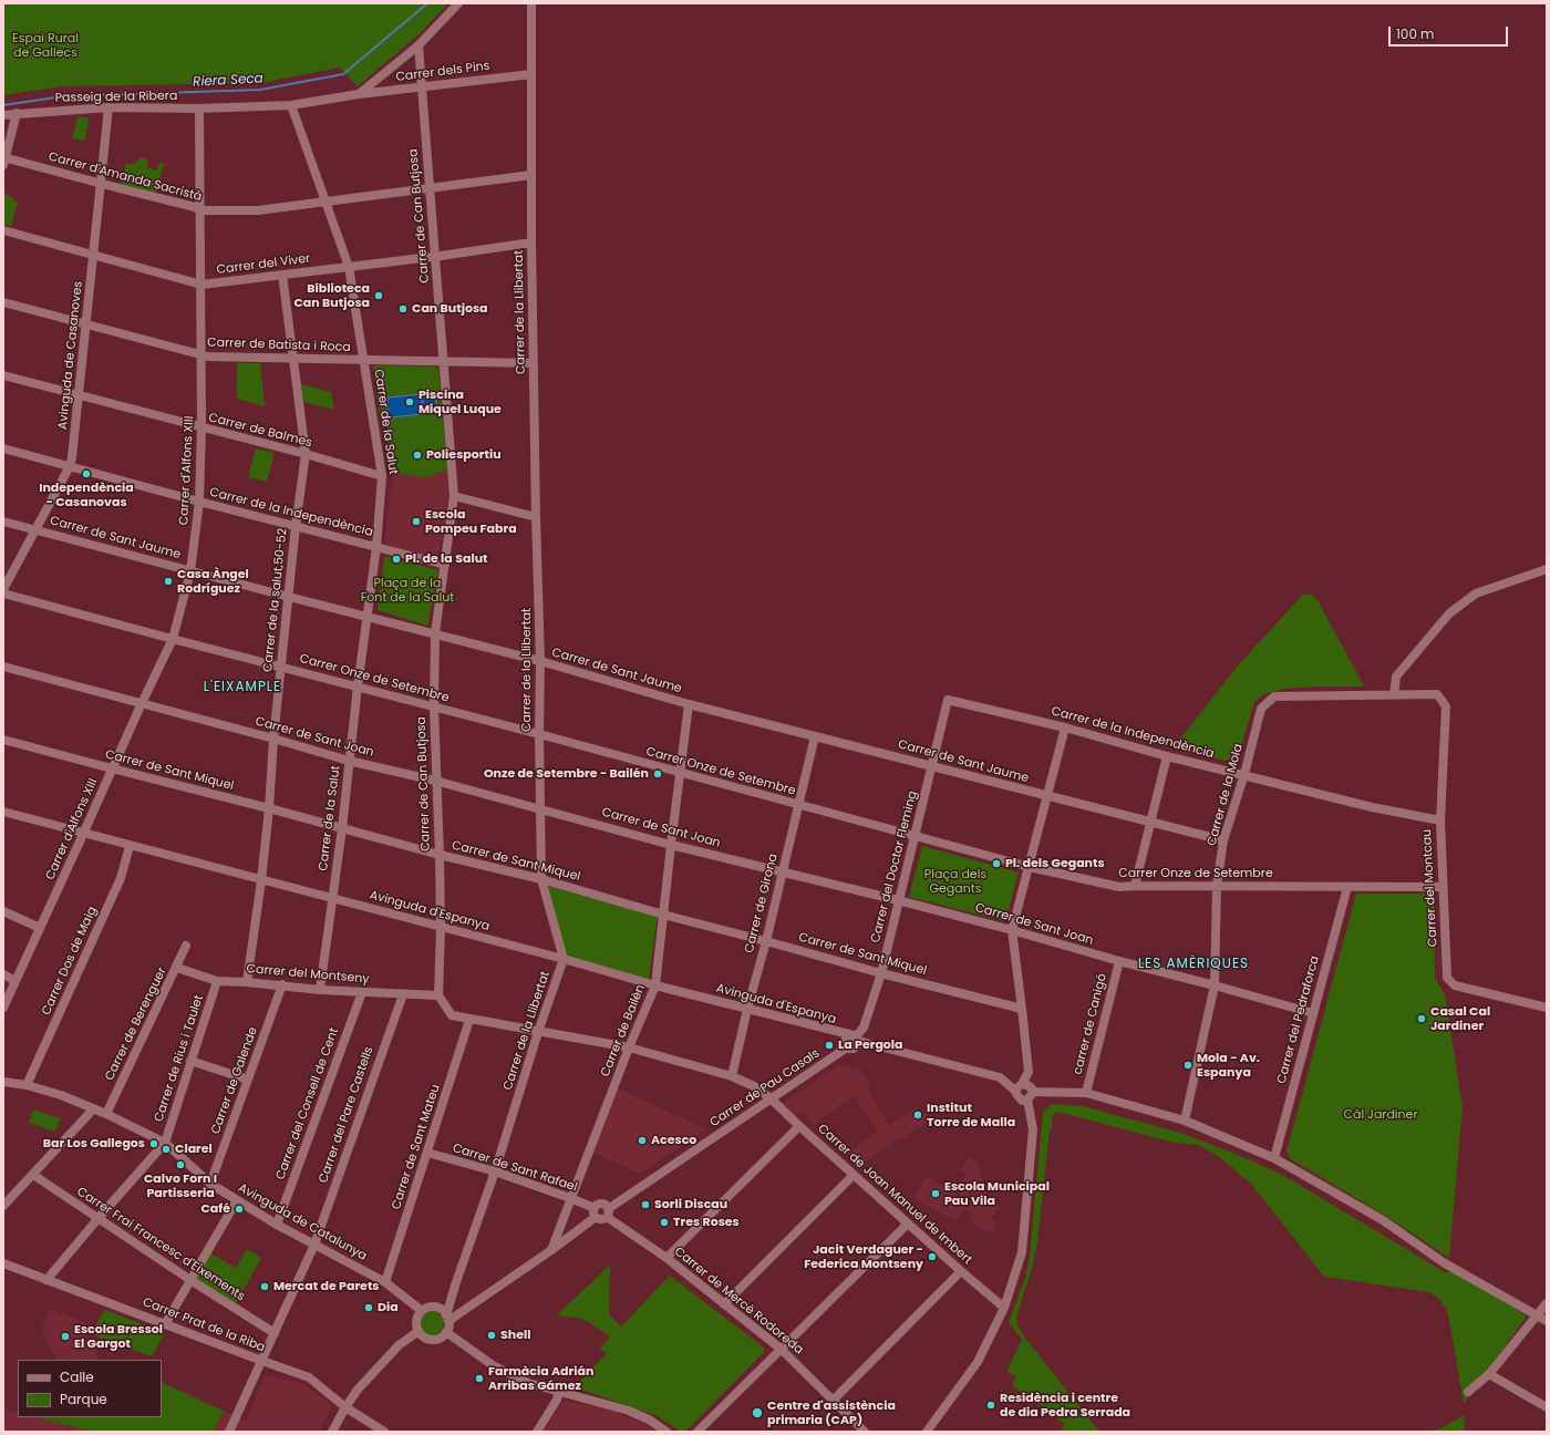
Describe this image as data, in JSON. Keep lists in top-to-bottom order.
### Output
{
  "streets": {
    "street": [
      "Carrer dels Pins",
      "Passeig de la Ribera",
      "Carrer d'Amanda Sacristà",
      "Carrer de Can Butjosa",
      "Carrer del Viver",
      "Carrer de la Llibertat",
      "Carrer de Batista i Roca",
      "Avinguda de Casanoves",
      "Carrer de la Salut",
      "Carrer de Balmes",
      "Carrer d'Alfons XIII",
      "Carrer de la Independència",
      "Carrer de Sant Jaume",
      "Carrer de la salut,50-52",
      "Carrer Onze de Setembre",
      "Carrer de Sant Joan",
      "Carrer de Sant Miquel",
      "Carrer de la Mola",
      "Carrer del Doctor Fleming",
      "Carrer del Montcau",
      "Carrer de Girona",
      "Avinguda d'Espanya",
      "Carrer Dos de Maig",
      "Carrer del Montseny",
      "Carrer del Pedraforca",
      "Carrer de Berenguer",
      "carrer de Canigó",
      "Carrer de Bailèn",
      "Carrer de Rius i Taulet",
      "Carrer de Galende",
      "Carrer de Pau Casals",
      "Carrer del Consell de Cent",
      "Carrer del Pare Castells",
      "Carrer de Sant Mateu",
      "Carrer de Sant Rafael",
      "Carrer de Joan Manuel de Imbert",
      "Avinguda de Catalunya",
      "Carrer Frai Francesc d'Eixements",
      "Carrer de Mercè Rodoreda",
      "Carrer Prat de la Riba"
    ]
  },
  "crossings": [
    ["Carrer dels Pins", "Passeig de la Ribera"],
    ["Carrer dels Pins", "Carrer de Can Butjosa"],
    ["Carrer dels Pins", "Carrer de la Llibertat"],
    ["Passeig de la Ribera", "Avinguda de Casanoves"],
    ["Passeig de la Ribera", "Carrer de la Salut"],
    ["Passeig de la Ribera", "Carrer d'Alfons XIII"],
    ["Carrer d'Amanda Sacristà", "Carrer de Can Butjosa"],
    ["Carrer d'Amanda Sacristà", "Carrer de la Llibertat"],
    ["Carrer d'Amanda Sacristà", "Avinguda de Casanoves"],
    ["Carrer d'Amanda Sacristà", "Carrer de la Salut"],
    ["Carrer d'Amanda Sacristà", "Carrer d'Alfons XIII"],
    ["Carrer de Can Butjosa", "Carrer del Viver"],
    ["Carrer de Can Butjosa", "Carrer de Batista i Roca"],
    ["Carrer de Can Butjosa", "Carrer de la Independència"],
    ["Carrer de Can Butjosa", "Carrer de Sant Jaume"],
    ["Carrer de Can Butjosa", "Carrer Onze de Setembre"],
    ["Carrer de Can Butjosa", "Carrer de Sant Joan"],
    ["Carrer de Can Butjosa", "Carrer de Sant Miquel"],
    ["Carrer de Can Butjosa", "Avinguda d'Espanya"],
    ["Carrer de Can Butjosa", "Carrer del Montseny"],
    ["Carrer de Can Butjosa", "Carrer de Joan Manuel de Imbert"],
    ["Carrer del Viver", "Carrer de la Llibertat"],
    ["Carrer del Viver", "Avinguda de Casanoves"],
    ["Carrer del Viver", "Carrer de la Salut"],
    ["Carrer del Viver", "Carrer d'Alfons XIII"],
    ["Carrer del Viver", "Carrer de la salut,50-52"],
    ["Carrer de la Llibertat", "Carrer de Batista i Roca"],
    ["Carrer de la Llibertat", "Carrer de Sant Jaume"],
    ["Carrer de la Llibertat", "Carrer Onze de Setembre"],
    ["Carrer de la Llibertat", "Carrer de Sant Joan"],
    ["Carrer de la Llibertat", "Carrer de Sant Miquel"],
    ["Carrer de la Llibertat", "Avinguda d'Espanya"],
    ["Carrer de la Llibertat", "Carrer de Sant Rafael"],
    ["Carrer de la Llibertat", "Carrer de Joan Manuel de Imbert"],
    ["Carrer de la Llibertat", "Avinguda de Catalunya"],
    ["Carrer de Batista i Roca", "Avinguda de Casanoves"],
    ["Carrer de Batista i Roca", "Carrer de la Salut"],
    ["Carrer de Batista i Roca", "Carrer d'Alfons XIII"],
    ["Carrer de Batista i Roca", "Carrer de la salut,50-52"],
    ["Avinguda de Casanoves", "Carrer de Balmes"],
    ["Avinguda de Casanoves", "Carrer de la Independència"],
    ["Avinguda de Casanoves", "Carrer de Sant Jaume"],
    ["Carrer de la Salut", "Carrer de Balmes"],
    ["Carrer de la Salut", "Carrer de la Independència"],
    ["Carrer de la Salut", "Carrer de Sant Jaume"],
    ["Carrer de la Salut", "Carrer Onze de Setembre"],
    ["Carrer de la Salut", "Carrer de Sant Joan"],
    ["Carrer de la Salut", "Carrer de Sant Miquel"],
    ["Carrer de la Salut", "Avinguda d'Espanya"],
    ["Carrer de la Salut", "Carrer del Montseny"],
    ["Carrer de Balmes", "Carrer d'Alfons XIII"],
    ["Carrer de Balmes", "Carrer de la salut,50-52"],
    ["Carrer d'Alfons XIII", "Carrer de la Independència"],
    ["Carrer d'Alfons XIII", "Carrer de Sant Jaume"],
    ["Carrer d'Alfons XIII", "Carrer Onze de Setembre"],
    ["Carrer d'Alfons XIII", "Carrer de Sant Joan"],
    ["Carrer d'Alfons XIII", "Carrer de Sant Miquel"],
    ["Carrer d'Alfons XIII", "Avinguda d'Espanya"],
    ["Carrer de la Independència", "Carrer de la salut,50-52"],
    ["Carrer de la Independència", "Carrer de la Mola"],
    ["Carrer de la Independència", "Carrer del Doctor Fleming"],
    ["Carrer de la Independència", "Carrer del Montcau"],
    ["Carrer de Sant Jaume", "Carrer de la salut,50-52"],
    ["Carrer de Sant Jaume", "Carrer de la Mola"],
    ["Carrer de Sant Jaume", "Carrer del Doctor Fleming"],
    ["Carrer de Sant Jaume", "Carrer de Girona"],
    ["Carrer de Sant Jaume", "Carrer de Bailèn"],
    ["Carrer de la salut,50-52", "Carrer Onze de Setembre"],
    ["Carrer de la salut,50-52", "Carrer de Sant Joan"],
    ["Carrer de la salut,50-52", "Carrer de Sant Miquel"],
    ["Carrer de la salut,50-52", "Avinguda d'Espanya"],
    ["Carrer de la salut,50-52", "Carrer del Montseny"],
    ["Carrer Onze de Setembre", "Carrer de la Mola"],
    ["Carrer Onze de Setembre", "Carrer del Doctor Fleming"],
    ["Carrer Onze de Setembre", "Carrer del Montcau"],
    ["Carrer Onze de Setembre", "Carrer de Girona"],
    ["Carrer Onze de Setembre", "Carrer del Pedraforca"],
    ["Carrer Onze de Setembre", "Carrer de Bailèn"],
    ["Carrer de Sant Joan", "Carrer de la Mola"],
    ["Carrer de Sant Joan", "Carrer del Doctor Fleming"],
    ["Carrer de Sant Joan", "Carrer de Girona"],
    ["Carrer de Sant Joan", "Carrer del Pedraforca"],
    ["Carrer de Sant Joan", "carrer de Canigó"],
    ["Carrer de Sant Joan", "Carrer de Bailèn"],
    ["Carrer de Sant Miquel", "Carrer del Doctor Fleming"],
    ["Carrer de Sant Miquel", "Carrer de Girona"],
    ["Carrer de Sant Miquel", "Carrer de Bailèn"],
    ["Carrer de la Mola", "Carrer del Montcau"],
    ["Carrer del Doctor Fleming", "Avinguda d'Espanya"],
    ["Carrer del Doctor Fleming", "Carrer de Pau Casals"],
    ["Carrer de Girona", "Avinguda d'Espanya"],
    ["Carrer de Girona", "Carrer de Joan Manuel de Imbert"],
    ["Avinguda d'Espanya", "Carrer Dos de Maig"],
    ["Avinguda d'Espanya", "Carrer de Bailèn"],
    ["Avinguda d'Espanya", "Carrer de Pau Casals"],
    ["Carrer Dos de Maig", "Avinguda de Catalunya"],
    ["Carrer del Montseny", "Carrer de Berenguer"],
    ["Carrer del Montseny", "Carrer de Rius i Taulet"],
    ["Carrer del Montseny", "Carrer de Galende"],
    ["Carrer del Montseny", "Carrer del Consell de Cent"],
    ["Carrer del Montseny", "Carrer del Pare Castells"],
    ["Carrer del Montseny", "Carrer de Joan Manuel de Imbert"],
    ["Carrer de Berenguer", "Avinguda de Catalunya"],
    ["Carrer de Bailèn", "Carrer de Sant Rafael"],
    ["Carrer de Bailèn", "Carrer de Joan Manuel de Imbert"],
    ["Carrer de Rius i Taulet", "Avinguda de Catalunya"],
    ["Carrer de Galende", "Avinguda de Catalunya"],
    ["Carrer de Pau Casals", "Carrer de Joan Manuel de Imbert"],
    ["Carrer de Pau Casals", "Carrer de Mercè Rodoreda"],
    ["Carrer del Consell de Cent", "Avinguda de Catalunya"],
    ["Carrer del Pare Castells", "Avinguda de Catalunya"],
    ["Carrer del Pare Castells", "Carrer Frai Francesc d'Eixements"],
    ["Carrer del Pare Castells", "Carrer Prat de la Riba"],
    ["Carrer de Sant Mateu", "Carrer de Sant Rafael"],
    ["Carrer de Sant Mateu", "Carrer de Joan Manuel de Imbert"],
    ["Carrer de Sant Mateu", "Avinguda de Catalunya"]
  ],
  "districts": ["L'EIXAMPLE", "LES AMÈRIQUES"],
  "water": ["Riera Seca"],
  "parks": [
    "Espai Rural de Gallecs",
    "Plaça de la Font de la Salut",
    "Plaça dels Gegants",
    "Càl Jardiner"
  ],
  "places": [
    "Biblioteca Can Butjosa",
    "Can Butjosa",
    "Piscina Miquel Luque",
    "Poliesportiu",
    "Independència - Casanovas",
    "Escola Pompeu Fabra",
    "Pl. de la Salut",
    "Casa Àngel Rodríguez",
    "Onze de Setembre - Bailén",
    "Pl. dels Gegants",
    "Casal Cal Jardiner",
    "La Pergola",
    "Mola - Av. Espanya",
    "Institut Torre de Malla",
    "Acesco",
    "Bar Los Gallegos",
    "Clarel",
    "Calvo Forn I Partisseria",
    "Escola Municipal Pau Vila",
    "Sorli Discau",
    "Café",
    "Tres Roses",
    "Jacit Verdaguer - Federica Montseny",
    "Mercat de Parets",
    "Dia",
    "Shell",
    "Escola Bressol El Gargot",
    "Farmàcia Adrián Arribas Gámez",
    "Residència i centre de dia Pedra Serrada",
    "Centre d'assistència primaria (CAP)"
  ],
  "legend": ["Calle", "Parque"],
  "scale_bar": "100 m"
}
